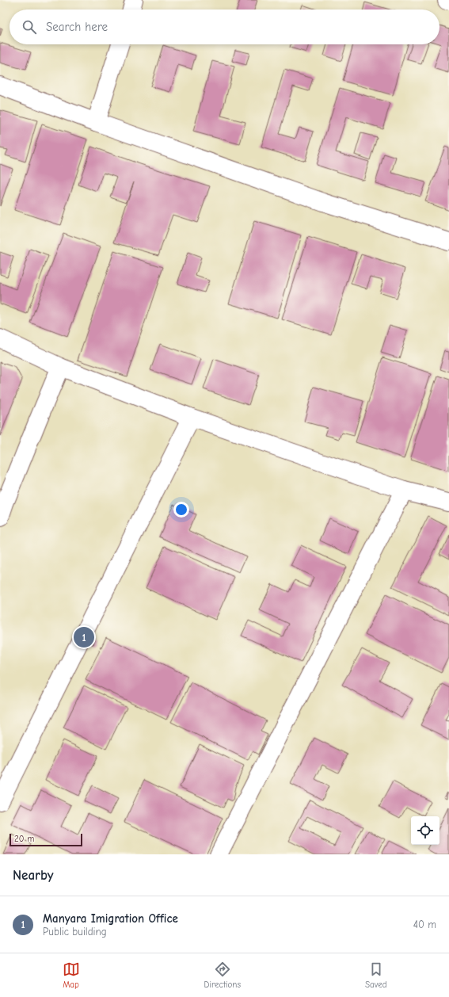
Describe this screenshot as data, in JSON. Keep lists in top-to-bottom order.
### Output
{
  "scale_bar": "20 m",
  "page": {
    "search": "Search here",
    "pins": "1",
    "scale": "20 m",
    "heading": "Nearby",
    "list": [
      {
        "mark": "1",
        "name": "Manyara Imigration Office",
        "note": "Public building",
        "value": "40 m"
      }
    ],
    "nav": ["Map", "Directions", "Saved"]
  }
}
